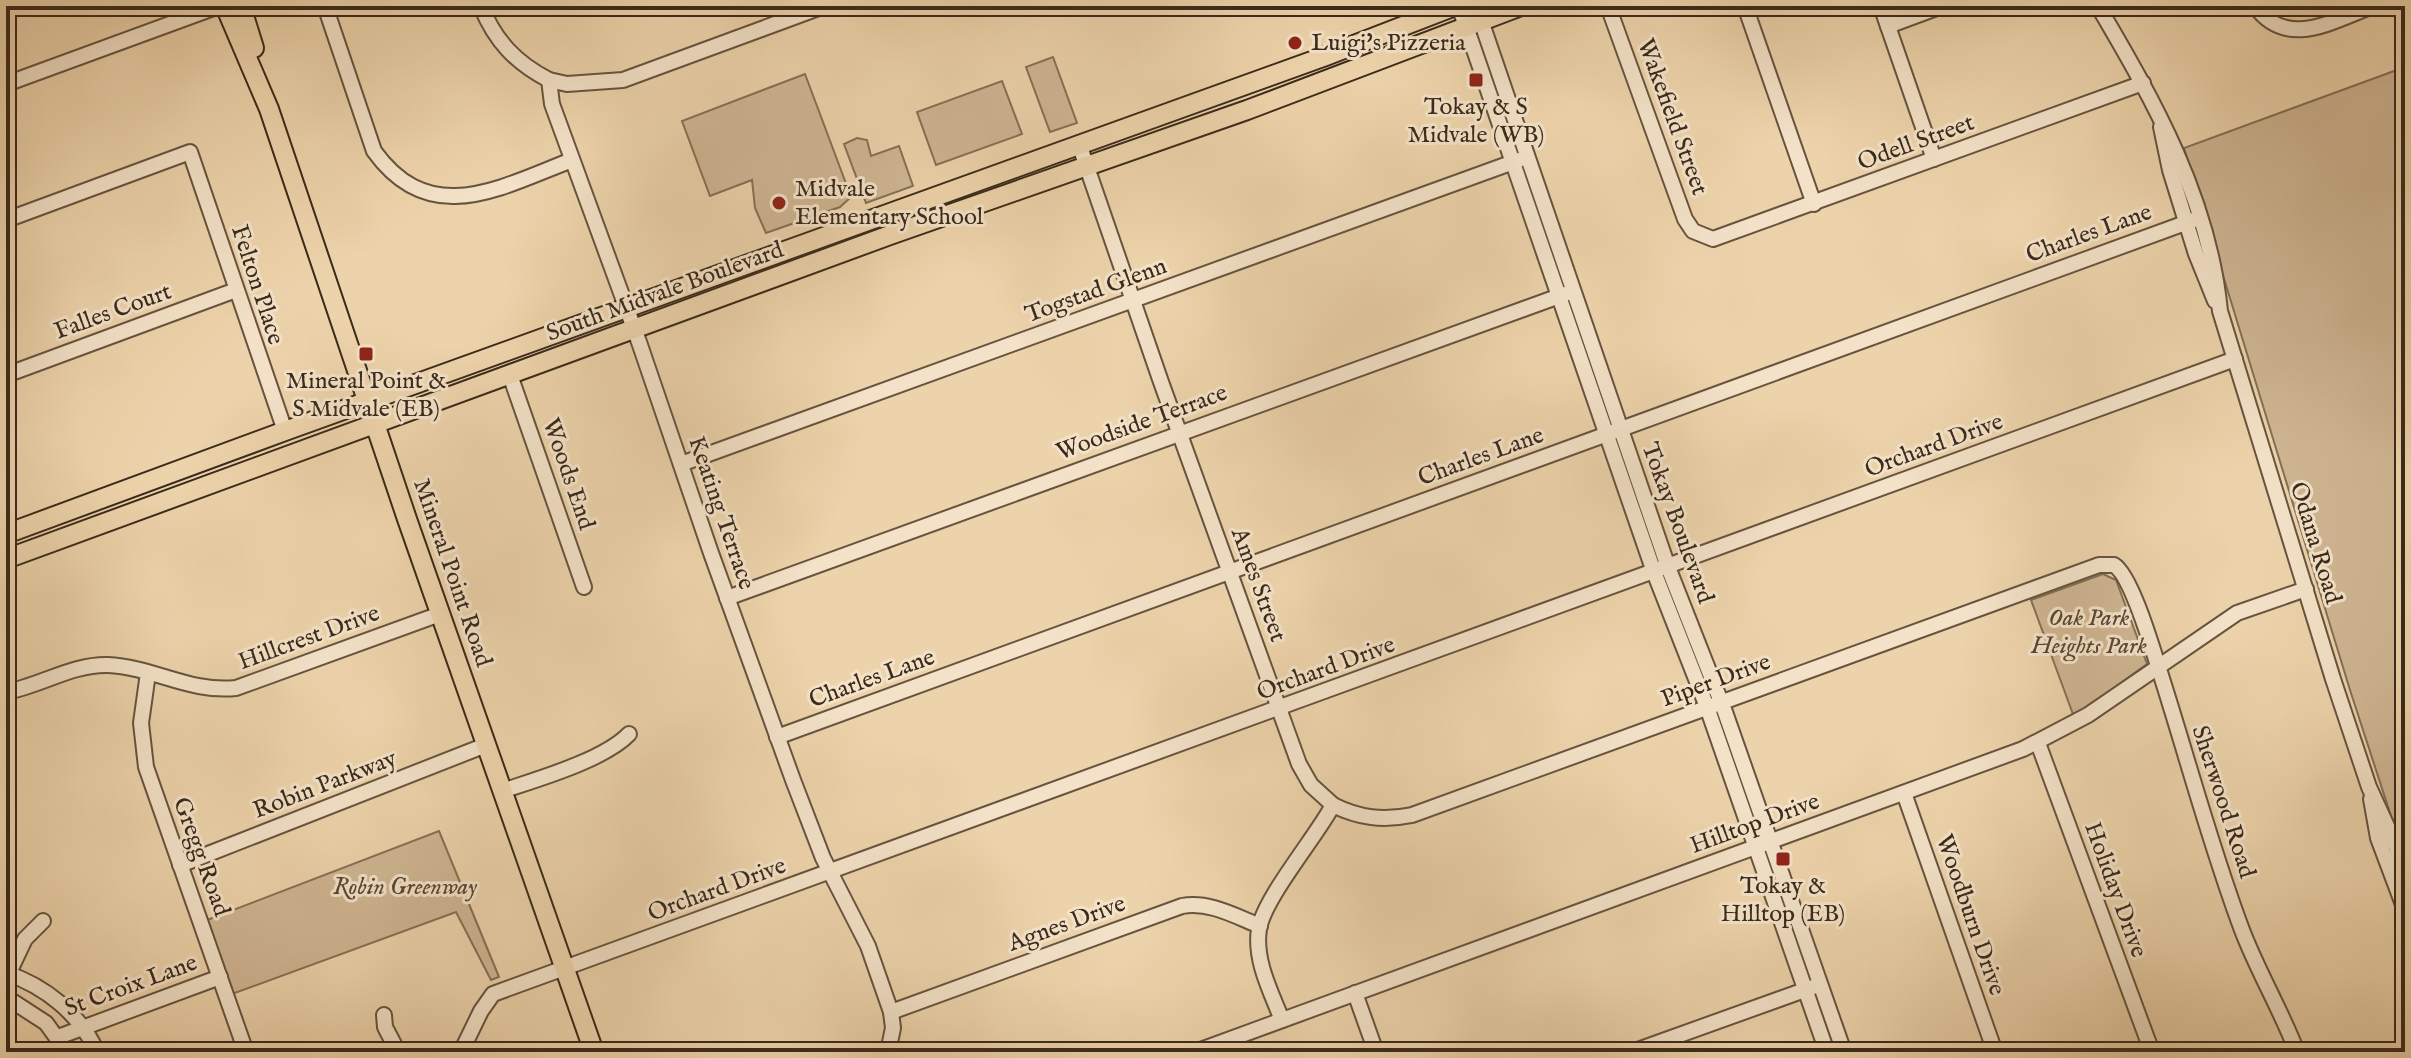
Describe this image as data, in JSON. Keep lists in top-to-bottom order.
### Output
{
  "streets": {
    "main road": ["South Midvale Boulevard", "Mineral Point Road"],
    "street": [
      "Wakefield Street",
      "Odell Street",
      "Charles Lane",
      "Felton Place",
      "Togstad Glenn",
      "Falles Court",
      "Woodside Terrace",
      "Orchard Drive",
      "Woods End",
      "Keating Terrace",
      "Tokay Boulevard",
      "Odana Road",
      "Ames Street",
      "Hillcrest Drive",
      "Piper Drive",
      "Robin Parkway",
      "Sherwood Road",
      "Hilltop Drive",
      "Gregg Road",
      "Holiday Drive",
      "Woodburn Drive",
      "Agnes Drive",
      "St Croix Lane"
    ]
  },
  "crossings": [
    ["Wakefield Street", "Odell Street"],
    ["Odell Street", "Odana Road"],
    ["Charles Lane", "Keating Terrace"],
    ["Charles Lane", "Tokay Boulevard"],
    ["Charles Lane", "Odana Road"],
    ["Charles Lane", "Ames Street"],
    ["Felton Place", "South Midvale Boulevard"],
    ["Felton Place", "Falles Court"],
    ["Togstad Glenn", "Keating Terrace"],
    ["Togstad Glenn", "Tokay Boulevard"],
    ["Togstad Glenn", "Ames Street"],
    ["South Midvale Boulevard", "Woods End"],
    ["South Midvale Boulevard", "Keating Terrace"],
    ["South Midvale Boulevard", "Tokay Boulevard"],
    ["South Midvale Boulevard", "Mineral Point Road"],
    ["South Midvale Boulevard", "Ames Street"],
    ["Woodside Terrace", "Keating Terrace"],
    ["Woodside Terrace", "Tokay Boulevard"],
    ["Woodside Terrace", "Ames Street"],
    ["Orchard Drive", "Keating Terrace"],
    ["Orchard Drive", "Tokay Boulevard"],
    ["Orchard Drive", "Odana Road"],
    ["Orchard Drive", "Mineral Point Road"],
    ["Orchard Drive", "Ames Street"],
    ["Keating Terrace", "Agnes Drive"],
    ["Tokay Boulevard", "Piper Drive"],
    ["Tokay Boulevard", "Hilltop Drive"],
    ["Odana Road", "Hilltop Drive"],
    ["Mineral Point Road", "Hillcrest Drive"],
    ["Mineral Point Road", "Robin Parkway"],
    ["Ames Street", "Piper Drive"],
    ["Hillcrest Drive", "Gregg Road"],
    ["Piper Drive", "Sherwood Road"],
    ["Robin Parkway", "Gregg Road"],
    ["Sherwood Road", "Hilltop Drive"],
    ["Hilltop Drive", "Holiday Drive"],
    ["Hilltop Drive", "Woodburn Drive"],
    ["Gregg Road", "St Croix Lane"]
  ],
  "parks": ["Oak Park Heights Park", "Robin Greenway"],
  "places": {
    "other": ["Luigi's Pizzeria", "Midvale Elementary School"],
    "transit": ["Tokay & S Midvale (WB)", "Mineral Point & S Midvale (EB)", "Tokay & Hilltop (EB)"]
  }
}
